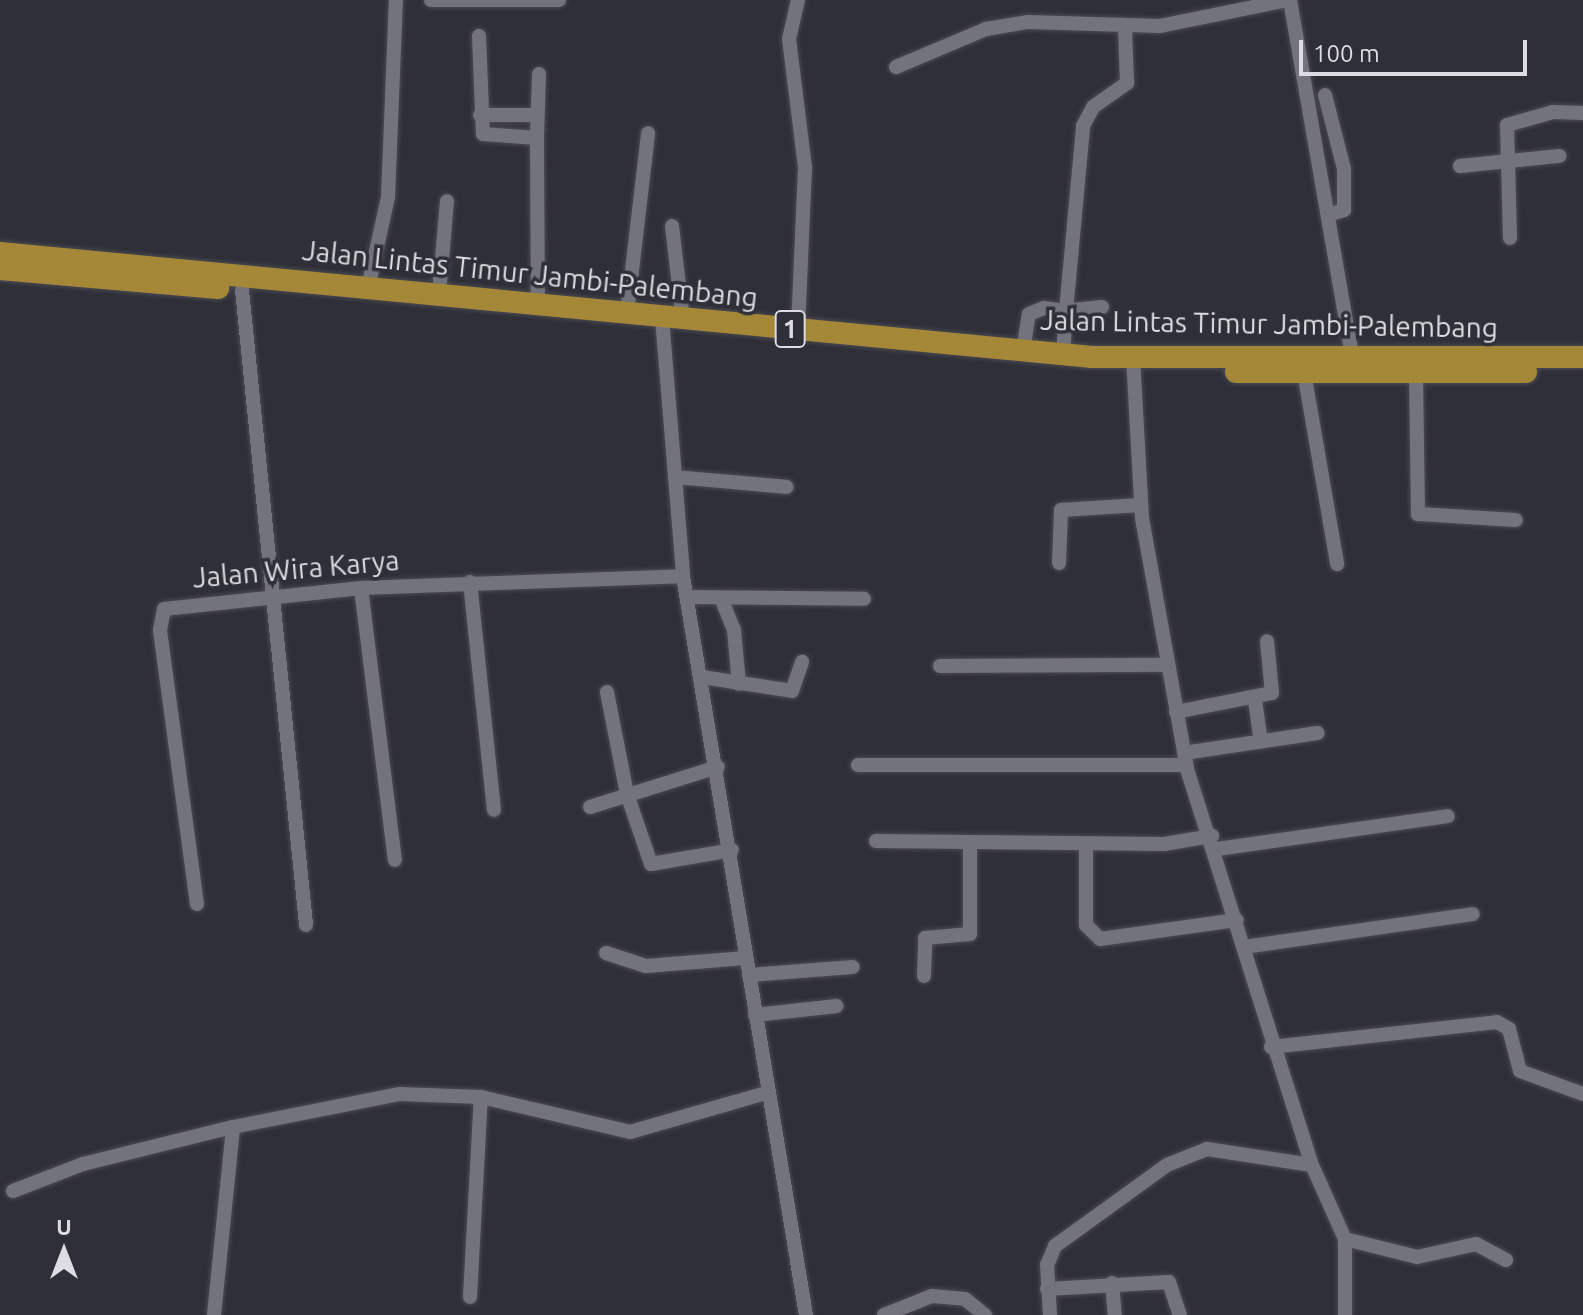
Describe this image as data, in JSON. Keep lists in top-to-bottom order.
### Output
{
  "streets": {
    "highway": ["Jalan Lintas Timur Jambi-Palembang", "1"],
    "street": ["Jalan Wira Karya"]
  },
  "scale_bar": "100 m",
  "north": "top"
}
